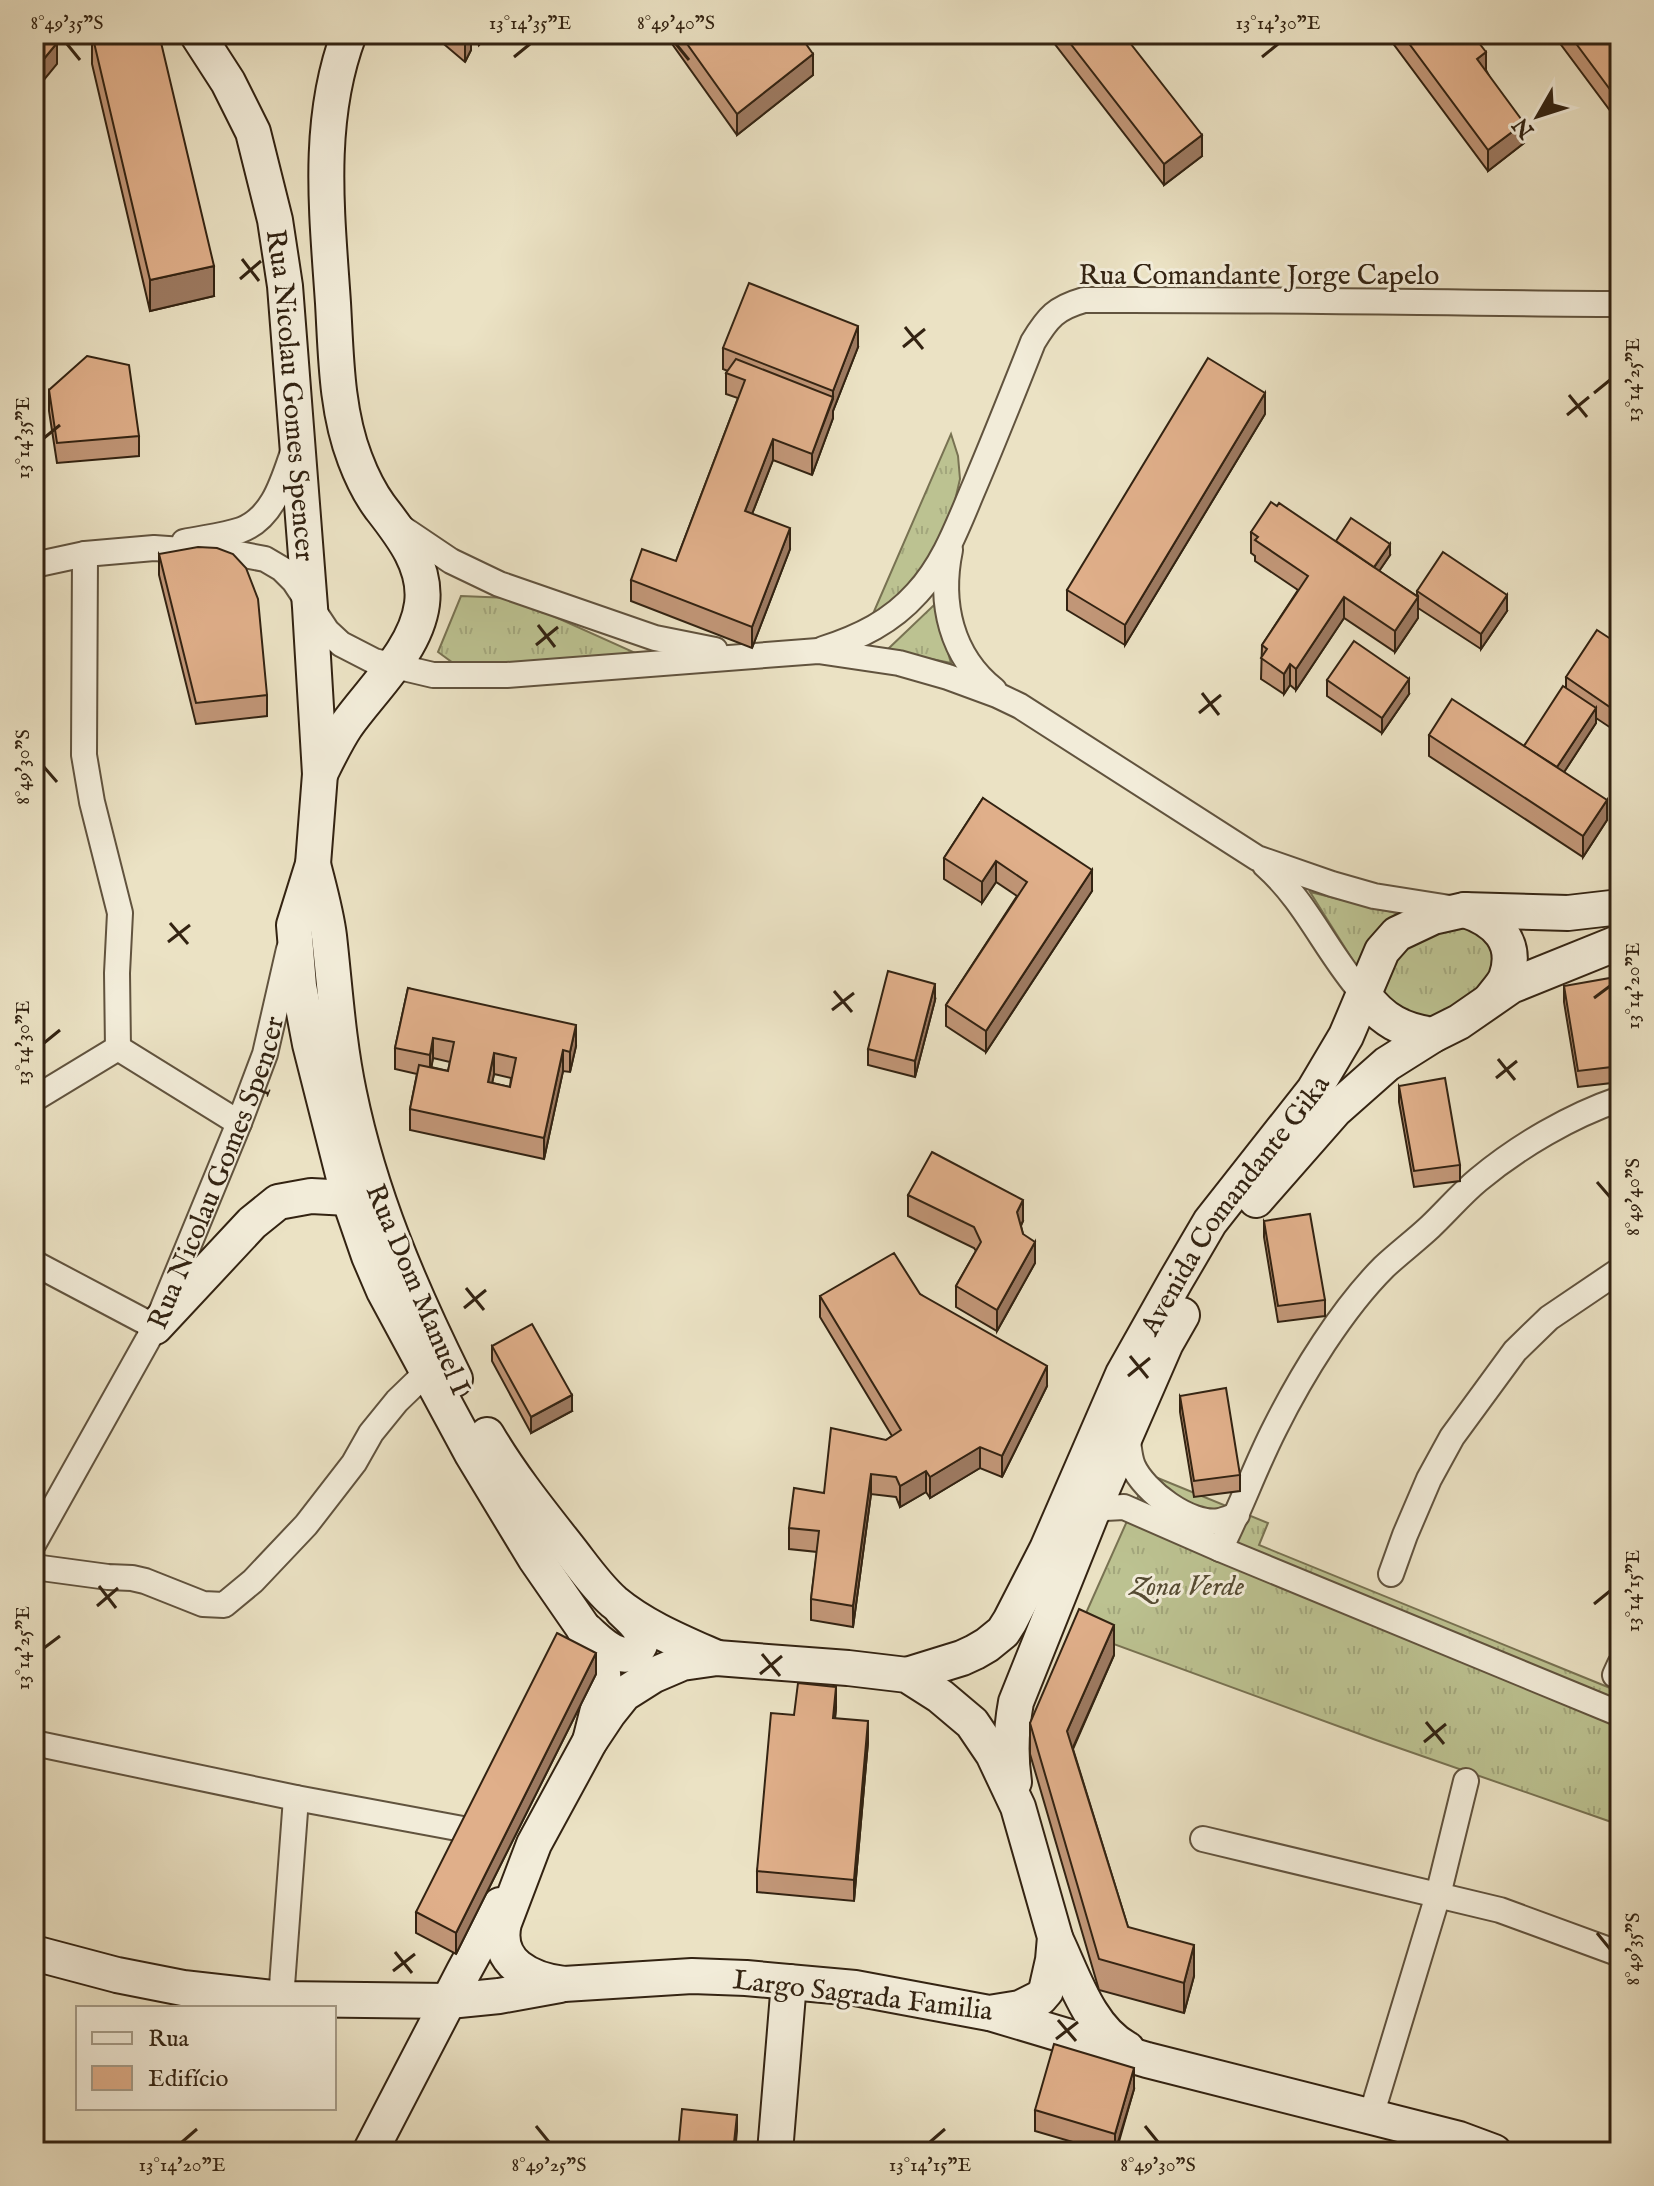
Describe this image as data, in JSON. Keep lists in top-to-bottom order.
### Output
{
  "streets": {
    "street": [
      "Rua Comandante Jorge Capelo",
      "Rua Nicolau Gomes Spencer",
      "Avenida Comandante Gika",
      "Rua Dom Manuel I",
      "Largo Sagrada Familia"
    ]
  },
  "crossings": [
    ["Rua Nicolau Gomes Spencer", "Rua Dom Manuel I"],
    ["Avenida Comandante Gika", "Largo Sagrada Familia"],
    ["Rua Dom Manuel I", "Largo Sagrada Familia"]
  ],
  "parks": ["Zona Verde"],
  "legend": ["Rua", "Edifício"],
  "north": "bottom left",
  "coordinates": [
    "8°49'35\"S",
    "13°14'35\"E",
    "8°49'40\"S",
    "13°14'30\"E",
    "13°14'25\"E",
    "8°49'30\"S",
    "13°14'20\"E",
    "13°14'15\"E",
    "8°49'25\"S"
  ]
}
